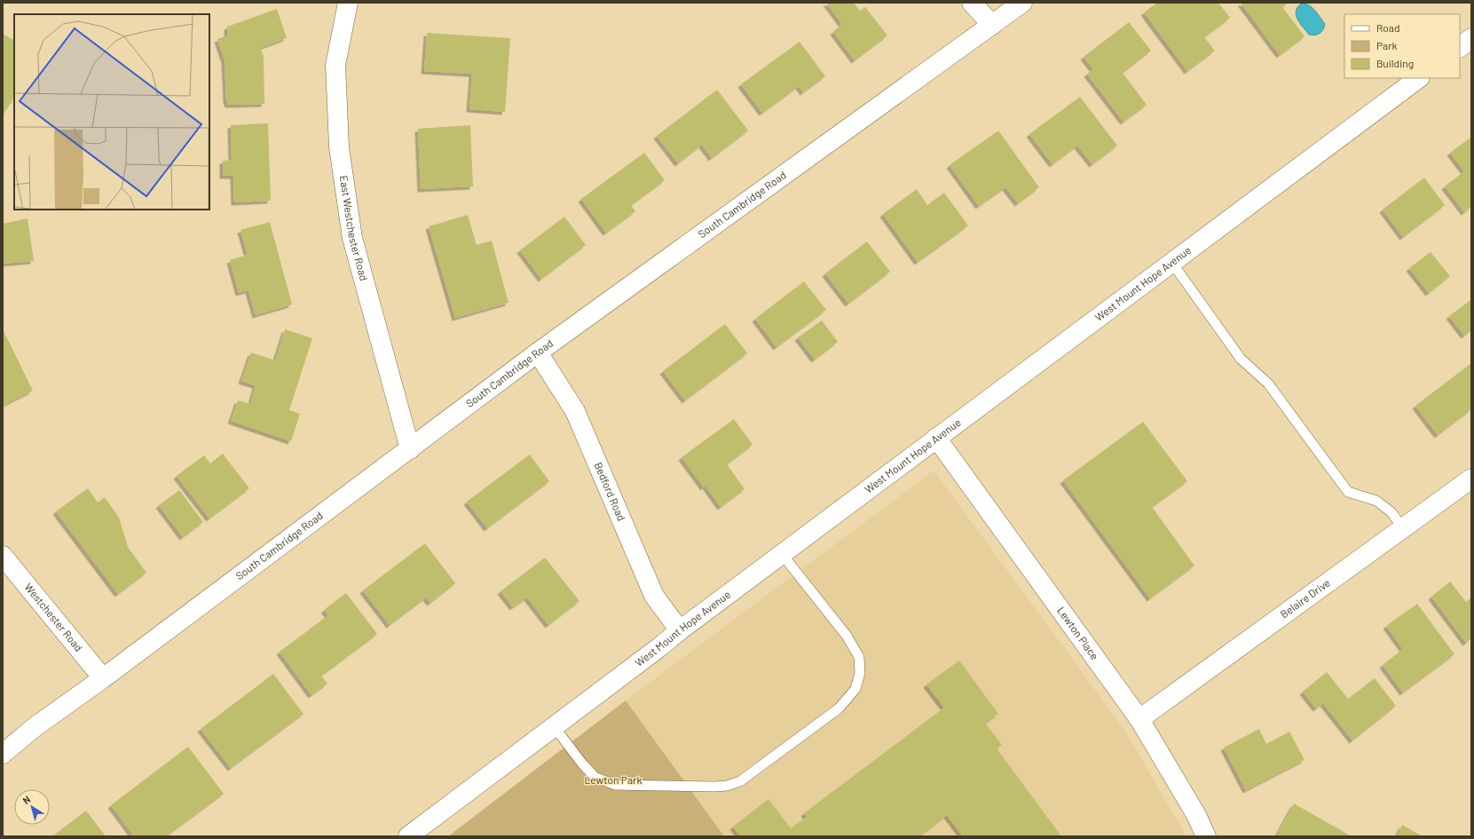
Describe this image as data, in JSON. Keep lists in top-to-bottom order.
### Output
{
  "streets": {
    "street": [
      "South Cambridge Road",
      "East Westchester Road",
      "West Mount Hope Avenue",
      "Bedford Road",
      "Belaire Drive",
      "Westchester Road",
      "Lewton Place"
    ]
  },
  "crossings": [
    ["South Cambridge Road", "East Westchester Road"],
    ["South Cambridge Road", "Bedford Road"],
    ["South Cambridge Road", "Westchester Road"],
    ["West Mount Hope Avenue", "Bedford Road"],
    ["West Mount Hope Avenue", "Lewton Place"],
    ["Belaire Drive", "Lewton Place"]
  ],
  "parks": ["Lewton Park"],
  "legend": ["Road", "Park", "Building"],
  "north": "top left"
}
